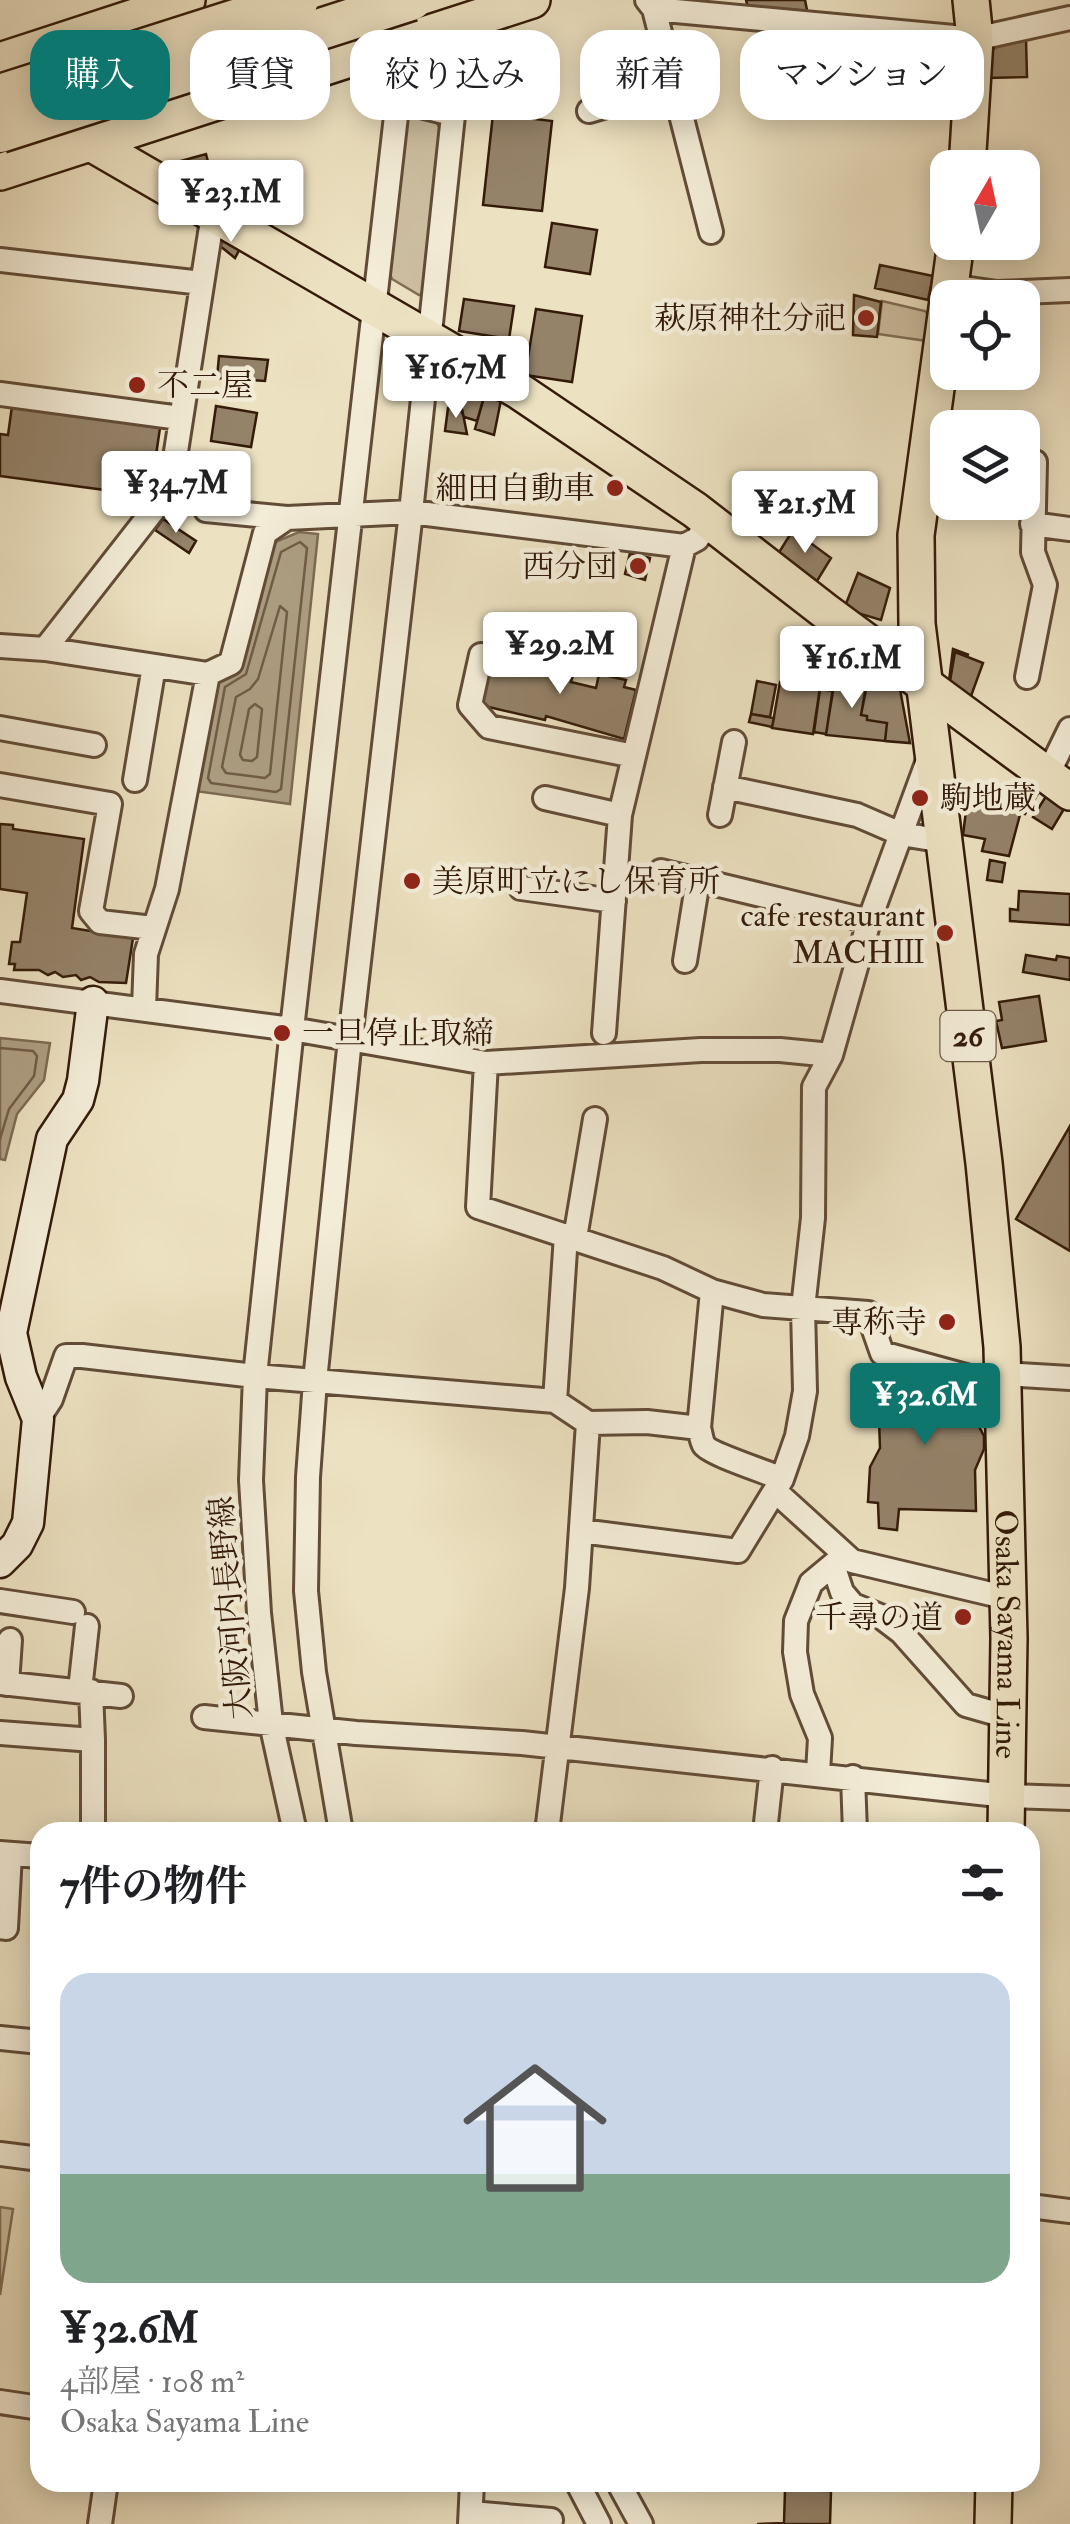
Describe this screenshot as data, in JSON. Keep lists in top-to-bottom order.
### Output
{
  "streets": {
    "main road": ["26", "Osaka Sayama Line"],
    "street": ["大阪河内長野線"]
  },
  "places": [
    "萩原神社分祀",
    "不二屋",
    "細田自動車",
    "西分団",
    "駒地蔵",
    "美原町立にし保育所",
    "cafe restaurant MACHⅢ",
    "一旦停止取締",
    "専称寺",
    "千尋の道"
  ],
  "north": "top",
  "page": {
    "chip": [
      "購入",
      "賃貸",
      "絞り込み",
      "新着",
      "マンション"
    ],
    "price": [
      "¥23.1M",
      "¥16.7M",
      "¥34.7M",
      "¥21.5M",
      "¥29.2M",
      "¥16.1M",
      "¥32.6M"
    ],
    "heading": "7件の物件",
    "list": [
      {
        "name": "¥32.6M",
        "note": "4部屋 · 108 m² · Osaka Sayama Line"
      }
    ]
  }
}
